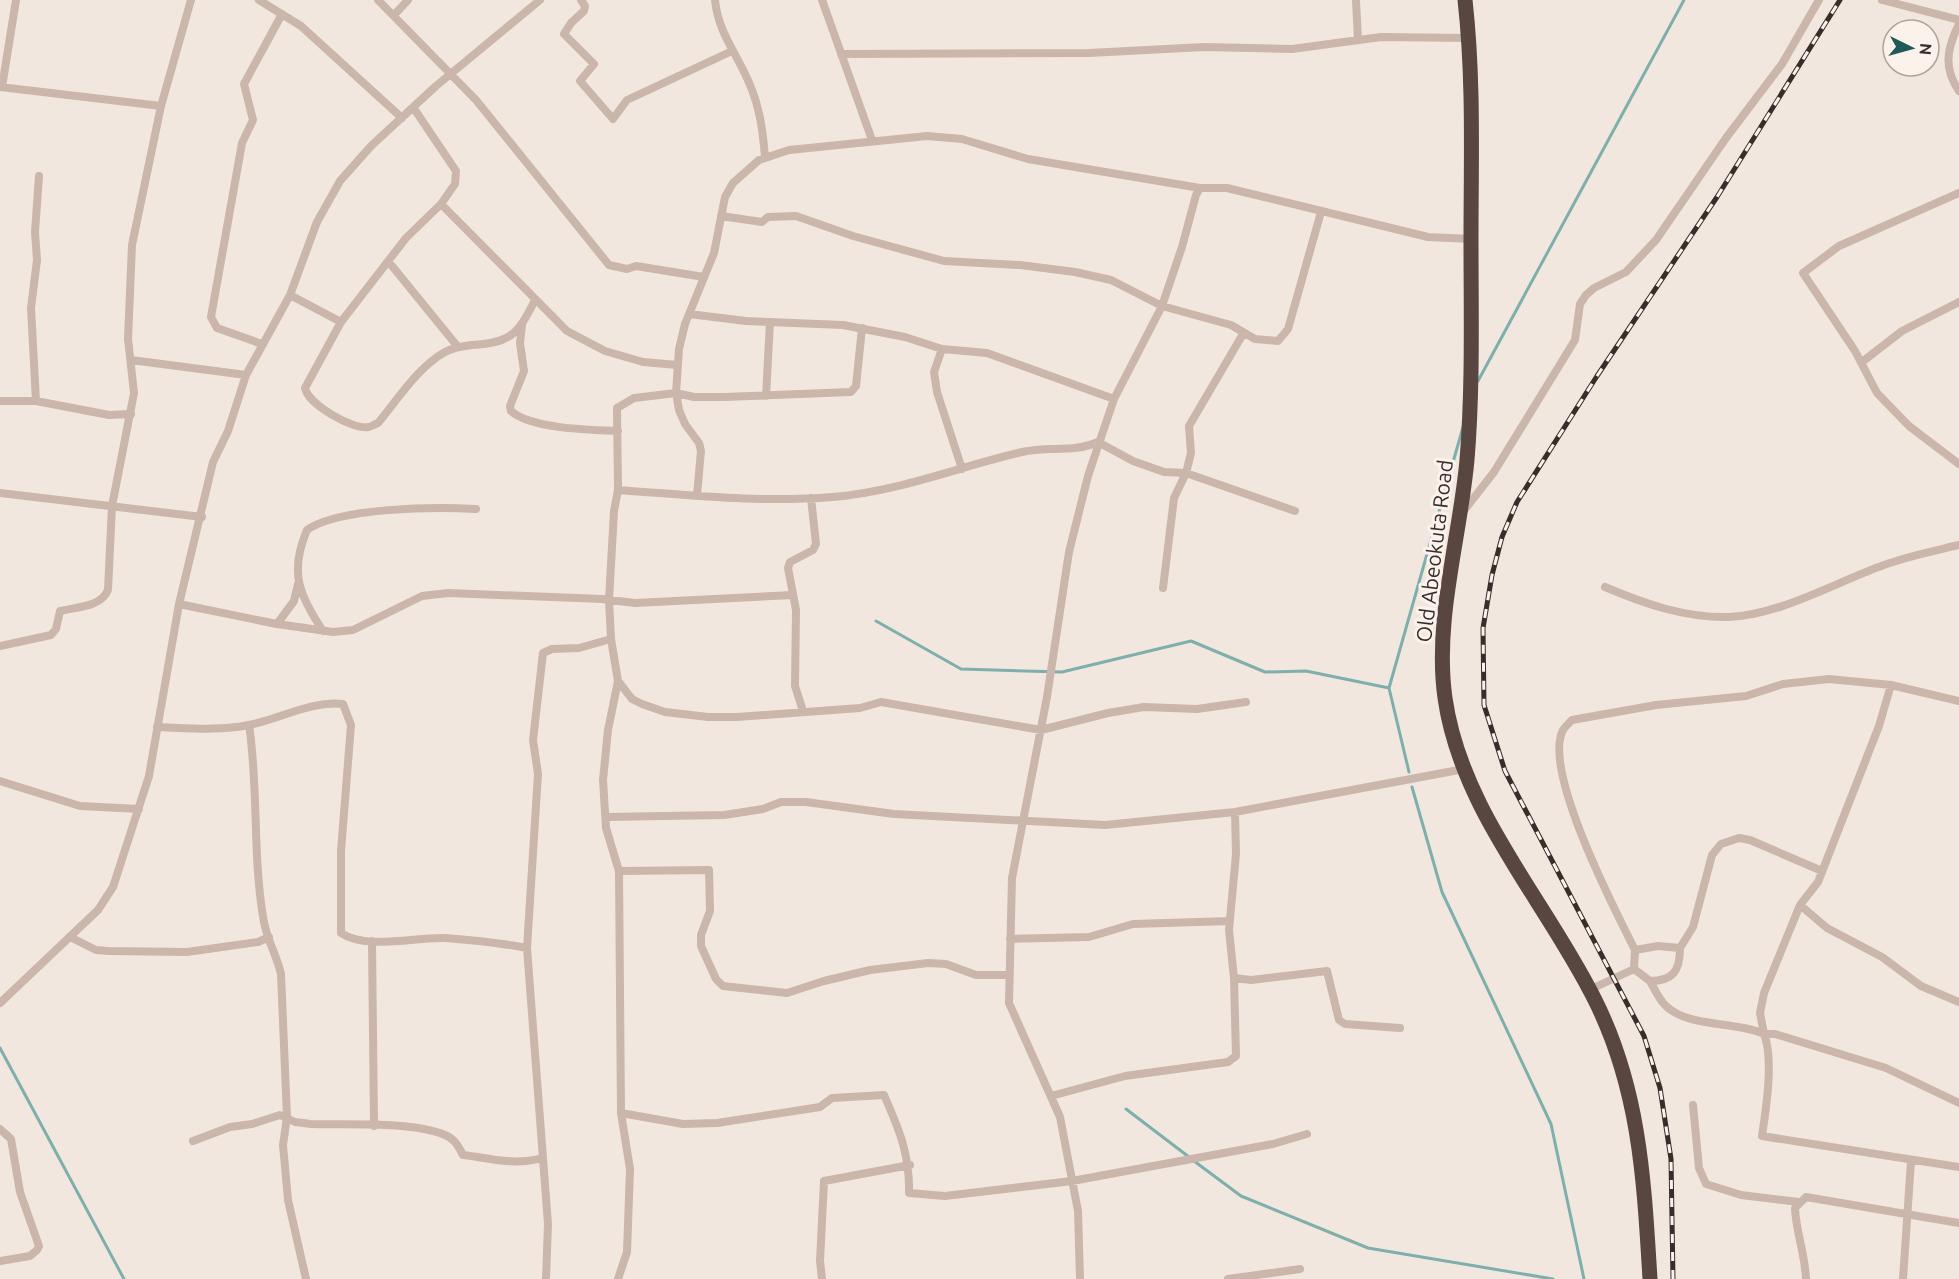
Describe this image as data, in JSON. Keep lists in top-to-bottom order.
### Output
{
  "streets": {
    "highway": ["Old Abeokuta Road"]
  },
  "north": "right"
}
